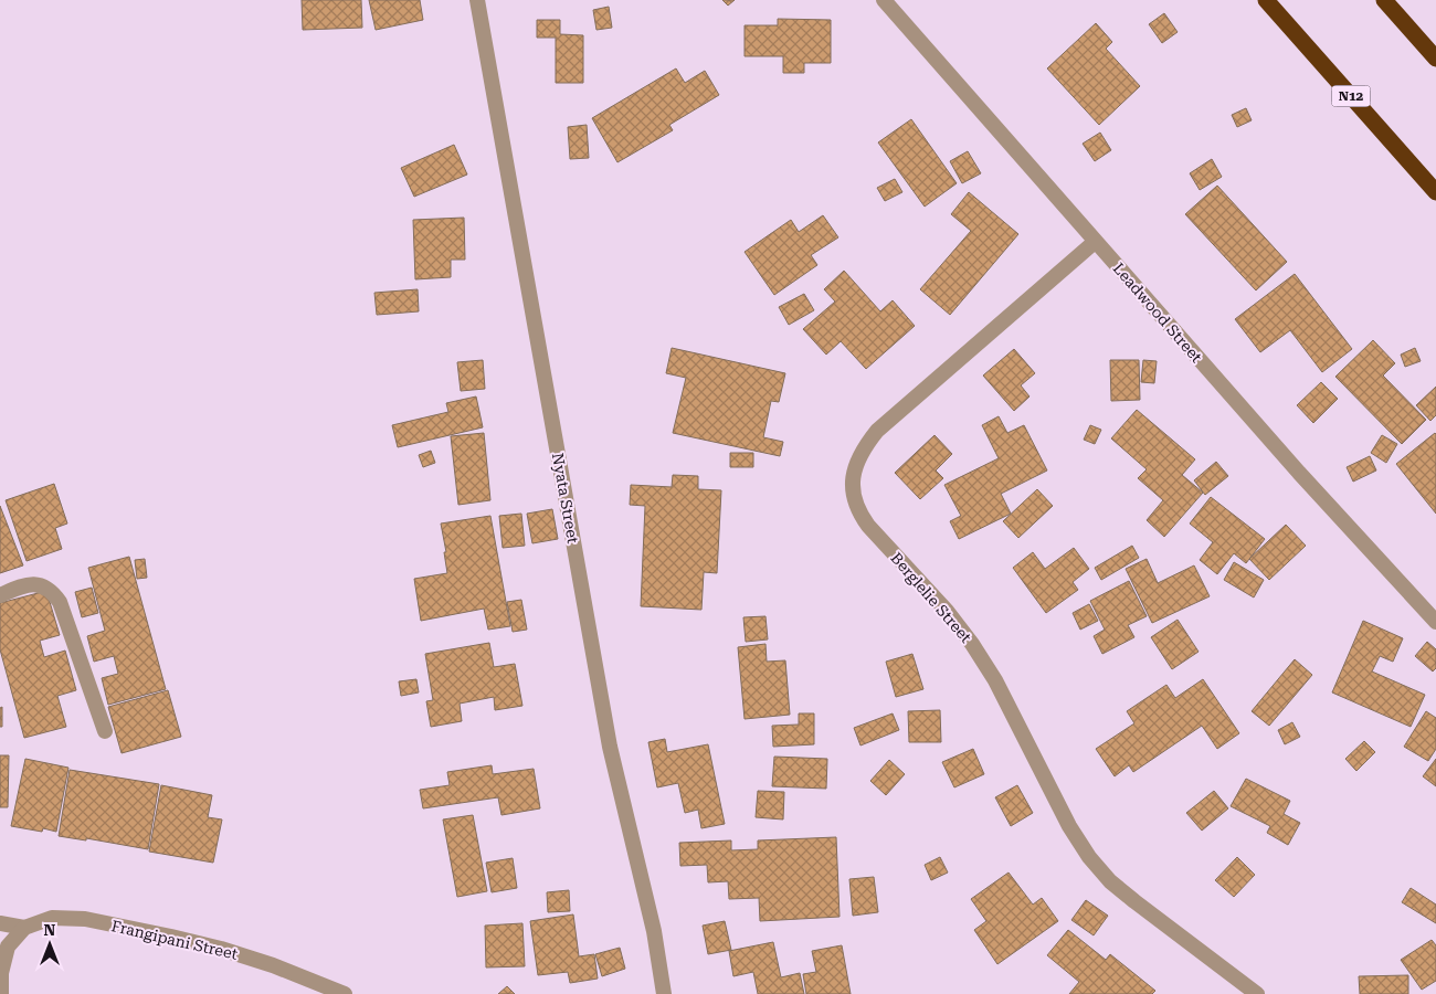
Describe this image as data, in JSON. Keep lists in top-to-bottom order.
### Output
{
  "streets": {
    "highway": ["N12"],
    "street": [
      "Leadwood Street",
      "Nyata Street",
      "Berglelie Street",
      "Frangipani Street"
    ]
  },
  "crossings": [
    ["Leadwood Street", "Berglelie Street"]
  ],
  "north": "top"
}
